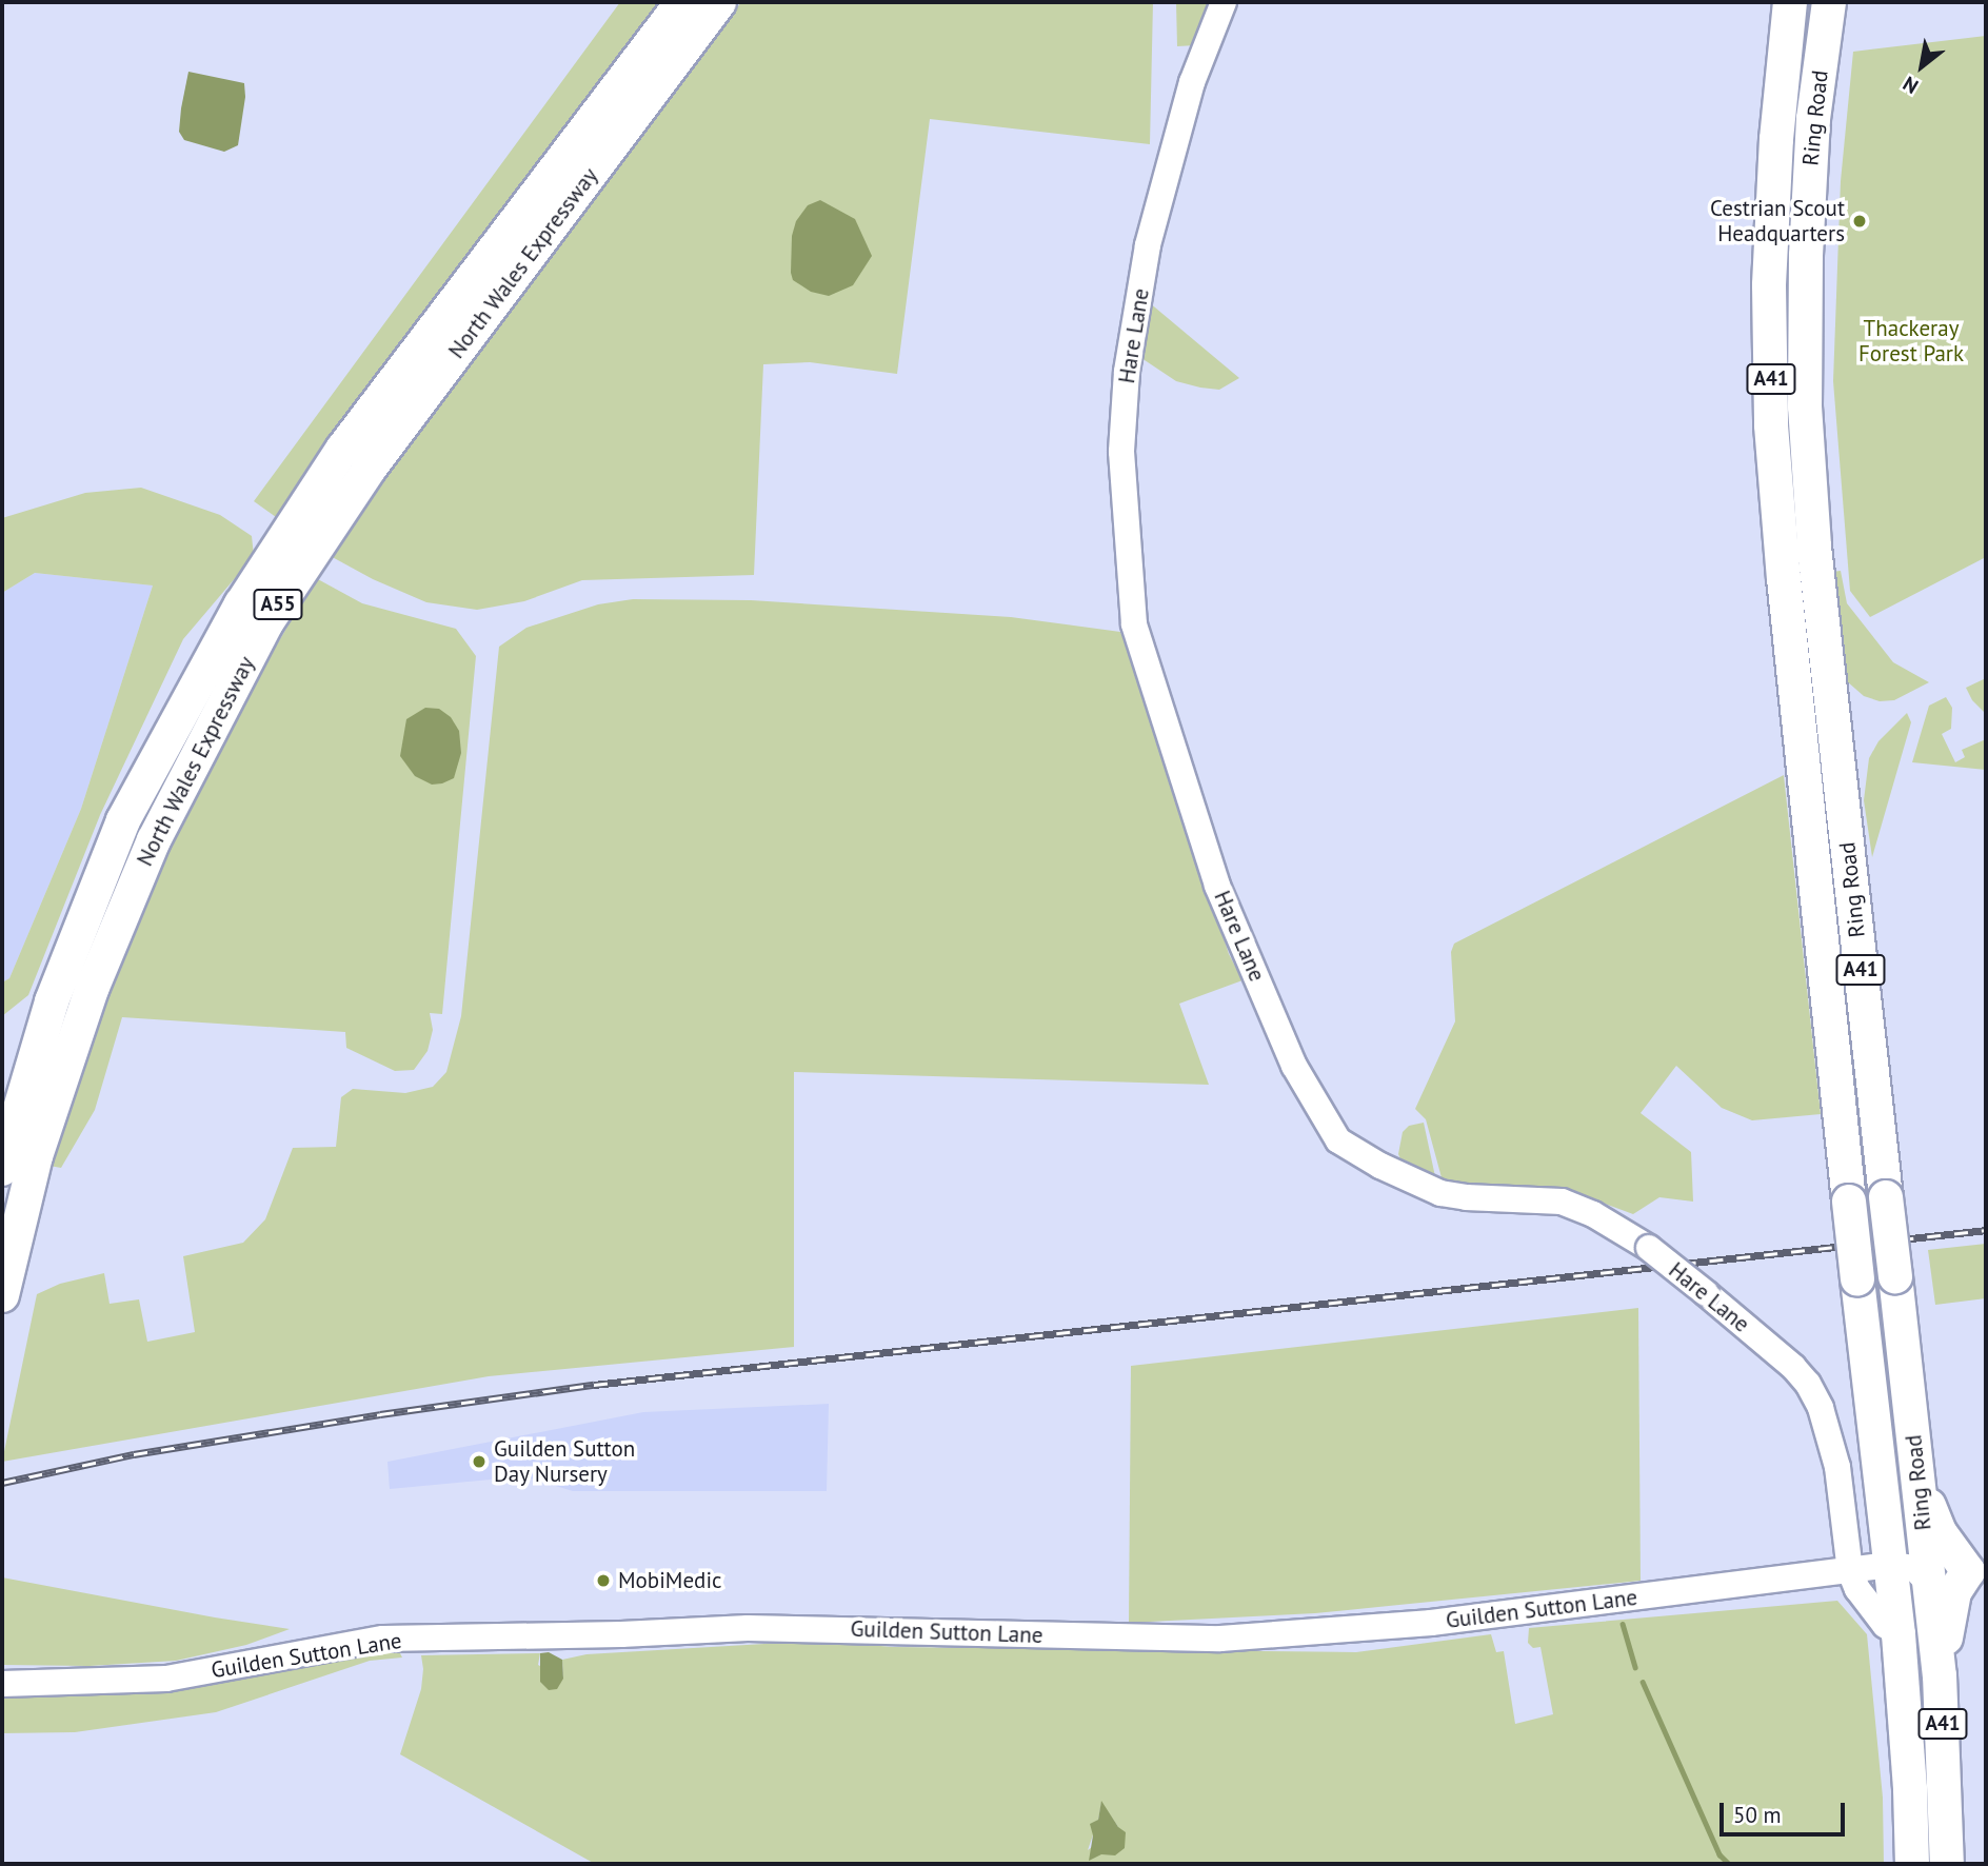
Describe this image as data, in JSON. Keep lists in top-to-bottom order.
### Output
{
  "streets": {
    "highway": [
      "Ring Road",
      "North Wales Expressway",
      "A41",
      "A55"
    ],
    "street": ["Hare Lane", "Guilden Sutton Lane"]
  },
  "crossings": [
    ["Ring Road", "Guilden Sutton Lane"],
    ["Hare Lane", "Guilden Sutton Lane"]
  ],
  "parks": ["Thackeray Forest Park"],
  "places": ["Cestrian Scout Headquarters", "Guilden Sutton Day Nursery", "MobiMedic"],
  "scale_bar": "50 m",
  "north": "bottom left"
}
